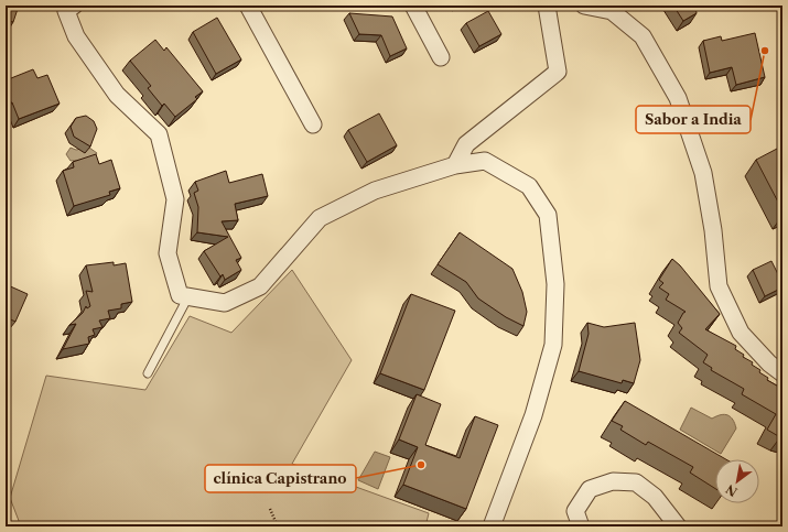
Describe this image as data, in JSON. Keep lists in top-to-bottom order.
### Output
{
  "places": ["Sabor a India", "clínica Capistrano"],
  "north": "bottom left"
}
